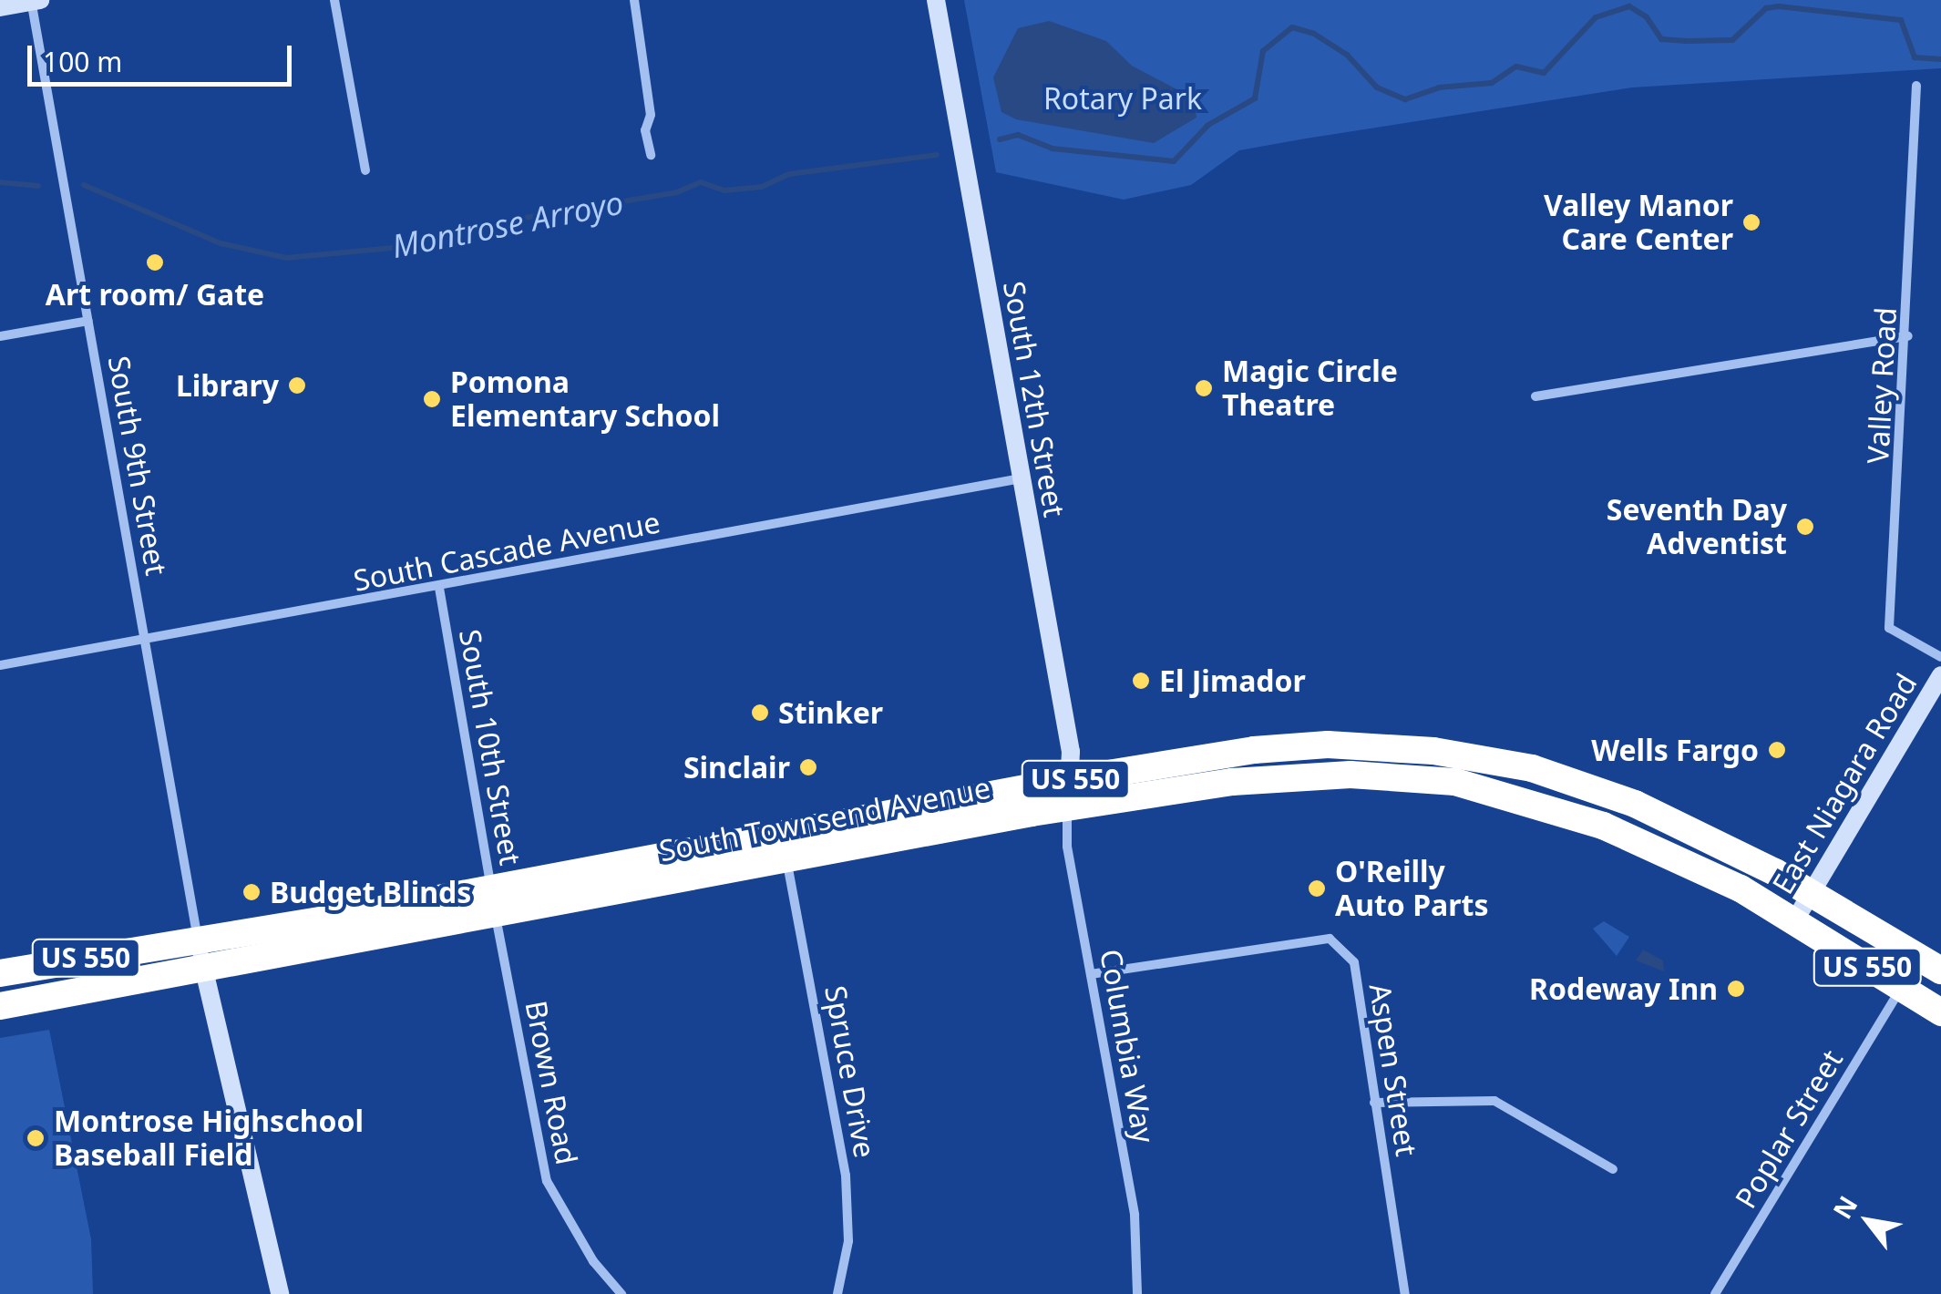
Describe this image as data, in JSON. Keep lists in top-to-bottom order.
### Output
{
  "streets": {
    "highway": ["US 550", "South Townsend Avenue"],
    "street": [
      "Valley Road",
      "South 12th Street",
      "South 9th Street",
      "South Cascade Avenue",
      "South 10th Street",
      "East Niagara Road",
      "Columbia Way",
      "Aspen Street",
      "Spruce Drive",
      "Brown Road",
      "Poplar Street"
    ]
  },
  "crossings": [
    ["South 12th Street", "South Cascade Avenue"],
    ["South 12th Street", "South Townsend Avenue"],
    ["South 12th Street", "Columbia Way"],
    ["South 9th Street", "South Cascade Avenue"],
    ["South 9th Street", "South Townsend Avenue"],
    ["South Cascade Avenue", "South 10th Street"],
    ["South 10th Street", "South Townsend Avenue"],
    ["South 10th Street", "Brown Road"],
    ["East Niagara Road", "South Townsend Avenue"],
    ["South Townsend Avenue", "Columbia Way"],
    ["South Townsend Avenue", "Spruce Drive"],
    ["South Townsend Avenue", "Brown Road"],
    ["South Townsend Avenue", "Poplar Street"],
    ["Columbia Way", "Aspen Street"]
  ],
  "water": ["Montrose Arroyo"],
  "parks": ["Rotary Park"],
  "places": [
    "Valley Manor Care Center",
    "Art room/ Gate",
    "Library",
    "Magic Circle Theatre",
    "Pomona Elementary School",
    "Seventh Day Adventist",
    "El Jimador",
    "Stinker",
    "Wells Fargo",
    "Sinclair",
    "O'Reilly Auto Parts",
    "Budget Blinds",
    "Rodeway Inn",
    "Montrose Highschool Baseball Field"
  ],
  "scale_bar": "100 m",
  "north": "top left"
}
